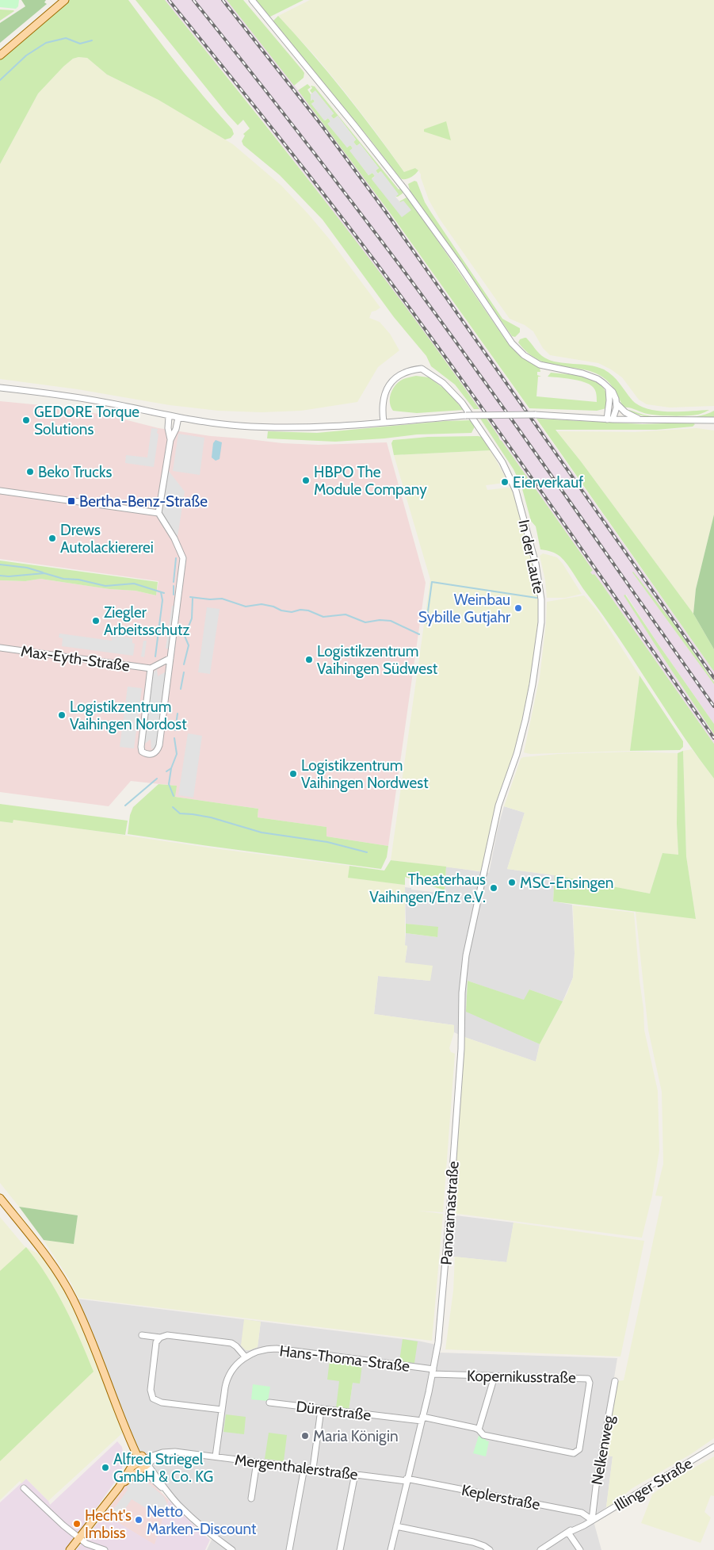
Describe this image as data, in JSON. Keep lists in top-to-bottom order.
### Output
{
  "streets": {
    "street": [
      "In der Laute",
      "Max-Eyth-Straße",
      "Panoramastraße",
      "Hans-Thoma-Straße",
      "Kopernikusstraße",
      "Dürerstraße",
      "Nelkenweg",
      "Mergenthalerstraße",
      "Illinger Straße",
      "Keplerstraße"
    ]
  },
  "crossings": [
    ["In der Laute", "Panoramastraße"],
    ["Panoramastraße", "Hans-Thoma-Straße"],
    ["Panoramastraße", "Kopernikusstraße"],
    ["Panoramastraße", "Dürerstraße"],
    ["Panoramastraße", "Mergenthalerstraße"],
    ["Panoramastraße", "Keplerstraße"],
    ["Hans-Thoma-Straße", "Kopernikusstraße"],
    ["Hans-Thoma-Straße", "Mergenthalerstraße"],
    ["Kopernikusstraße", "Dürerstraße"],
    ["Nelkenweg", "Illinger Straße"],
    ["Nelkenweg", "Keplerstraße"],
    ["Mergenthalerstraße", "Keplerstraße"],
    ["Illinger Straße", "Keplerstraße"]
  ],
  "places": {
    "other": [
      "GEDORE Torque Solutions",
      "Beko Trucks",
      "HBPO The Module Company",
      "Eierverkauf",
      "Drews Autolackiererei",
      "Weinbau Sybille Gutjahr",
      "Ziegler Arbeitsschutz",
      "Logistikzentrum Vaihingen Südwest",
      "Logistikzentrum Vaihingen Nordost",
      "Logistikzentrum Vaihingen Nordwest",
      "MSC-Ensingen",
      "Theaterhaus Vaihingen/Enz e.V.",
      "Maria Königin",
      "Alfred Striegel GmbH & Co. KG",
      "Netto Marken-Discount",
      "Hecht's Imbiss"
    ],
    "transit": ["Bertha-Benz-Straße"]
  }
}
